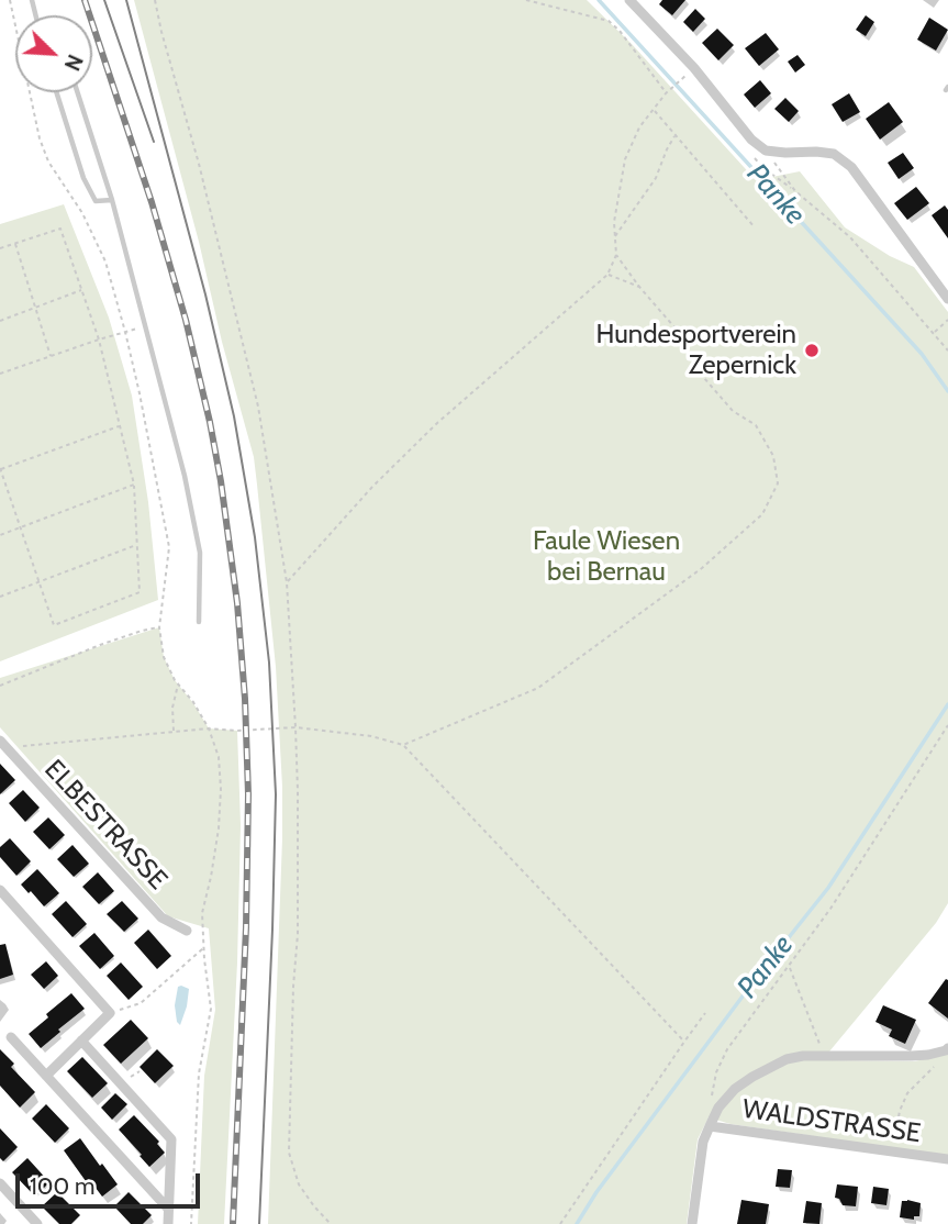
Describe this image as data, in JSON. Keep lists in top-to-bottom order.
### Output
{
  "streets": {
    "street": ["ELBESTRASSE", "WALDSTRASSE"]
  },
  "water": ["Panke"],
  "parks": ["Faule Wiesen bei Bernau"],
  "places": ["Hundesportverein Zepernick"],
  "scale_bar": "100 m",
  "north": "bottom right"
}
